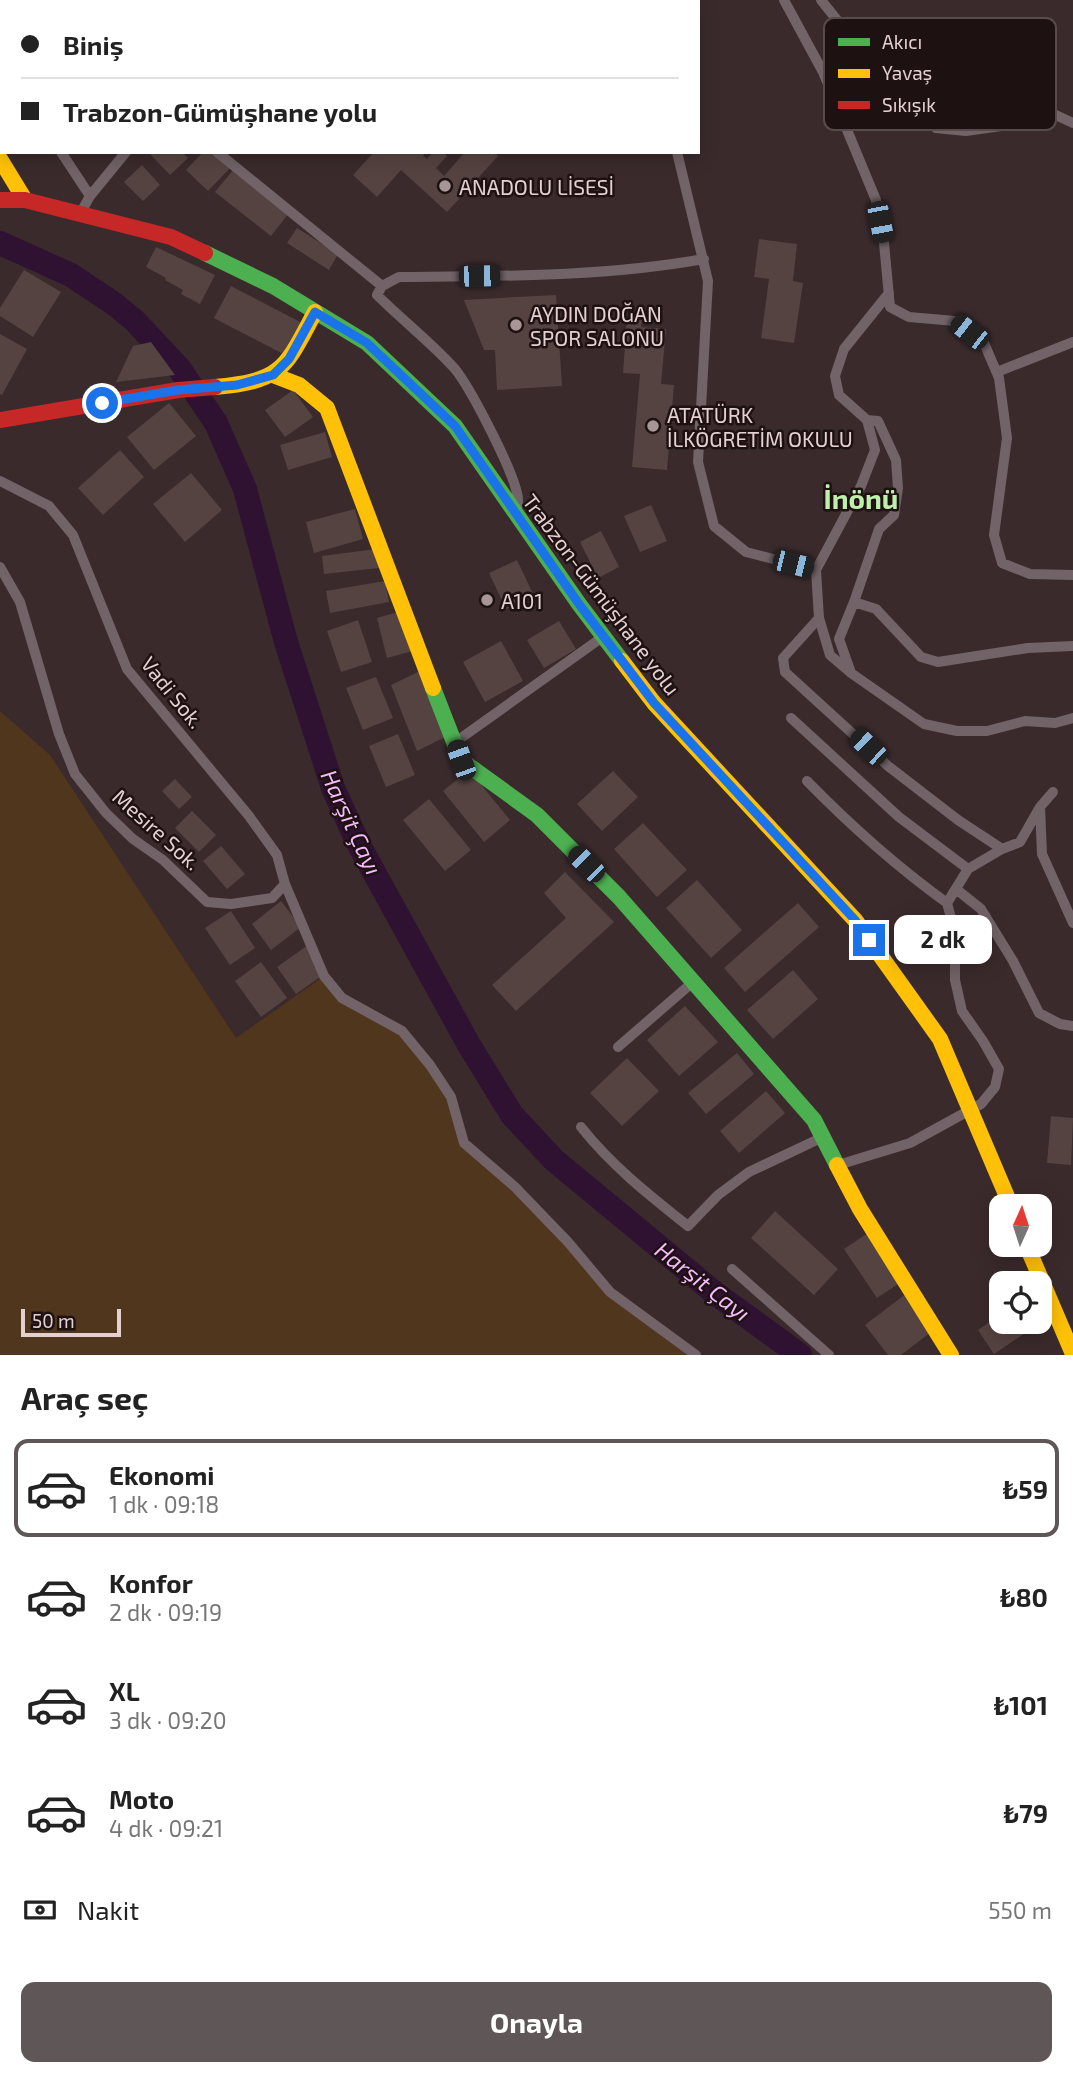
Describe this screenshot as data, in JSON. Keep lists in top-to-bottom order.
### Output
{
  "streets": {
    "main road": ["Trabzon-Gümüşhane yolu"],
    "street": ["Vadi Sok.", "Mesire Sok."]
  },
  "crossings": [
    ["Vadi Sok.", "Mesire Sok."]
  ],
  "districts": ["İnönü"],
  "water": ["Harşit Çayı"],
  "places": [
    "ANADOLU LİSESİ",
    "AYDIN DOĞAN SPOR SALONU",
    "ATATÜRK İLKÖGRETİM OKULU",
    "A101"
  ],
  "legend": ["Akıcı", "Yavaş", "Sıkışık"],
  "scale_bar": "50 m",
  "north": "top",
  "page": {
    "banner": ["Biniş", "Trabzon-Gümüşhane yolu"],
    "bubble": "2 dk",
    "scale": "50 m",
    "heading": "Araç seç",
    "list": [
      {
        "name": "Ekonomi",
        "note": "1 dk · 09:18",
        "value": "₺59"
      },
      {
        "name": "Konfor",
        "note": "2 dk · 09:19",
        "value": "₺80"
      },
      {
        "name": "XL",
        "note": "3 dk · 09:20",
        "value": "₺101"
      },
      {
        "name": "Moto",
        "note": "4 dk · 09:21",
        "value": "₺79"
      }
    ],
    "pay": ["Nakit", "550 m"],
    "buttons": "Onayla"
  }
}
